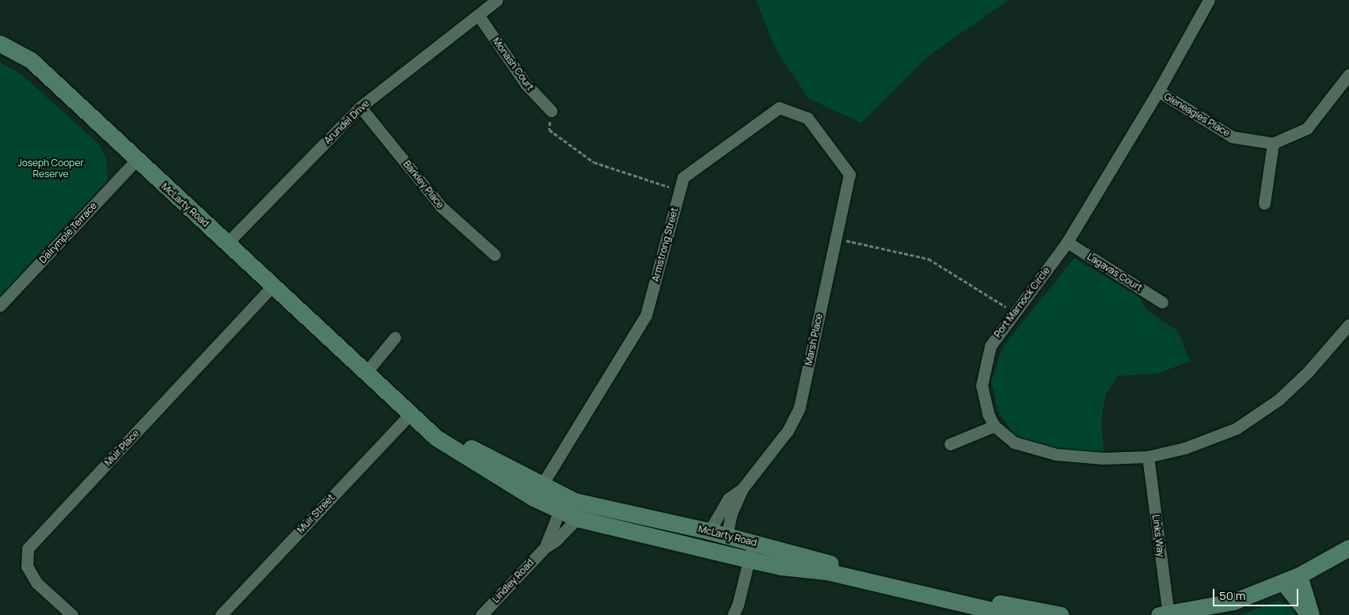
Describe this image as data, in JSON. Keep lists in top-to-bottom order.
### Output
{
  "streets": {
    "street": [
      "Monash Court",
      "Gleneagles Place",
      "Arundel Drive",
      "Barkley Place",
      "McLarty Road",
      "Dalrymple Terrace",
      "Armstrong Street",
      "Lagavas Court",
      "Port Marnock Circle",
      "Marsh Place",
      "Muir Place",
      "Muir Street",
      "Links Way",
      "Lindley Road"
    ]
  },
  "crossings": [
    ["Monash Court", "Arundel Drive"],
    ["Gleneagles Place", "Port Marnock Circle"],
    ["Arundel Drive", "Barkley Place"],
    ["Arundel Drive", "McLarty Road"],
    ["McLarty Road", "Dalrymple Terrace"],
    ["McLarty Road", "Armstrong Street"],
    ["McLarty Road", "Marsh Place"],
    ["McLarty Road", "Muir Place"],
    ["McLarty Road", "Muir Street"],
    ["McLarty Road", "Lindley Road"],
    ["Armstrong Street", "Marsh Place"],
    ["Lagavas Court", "Port Marnock Circle"],
    ["Port Marnock Circle", "Links Way"]
  ],
  "parks": ["Joseph Cooper Reserve"],
  "scale_bar": "50 m"
}
